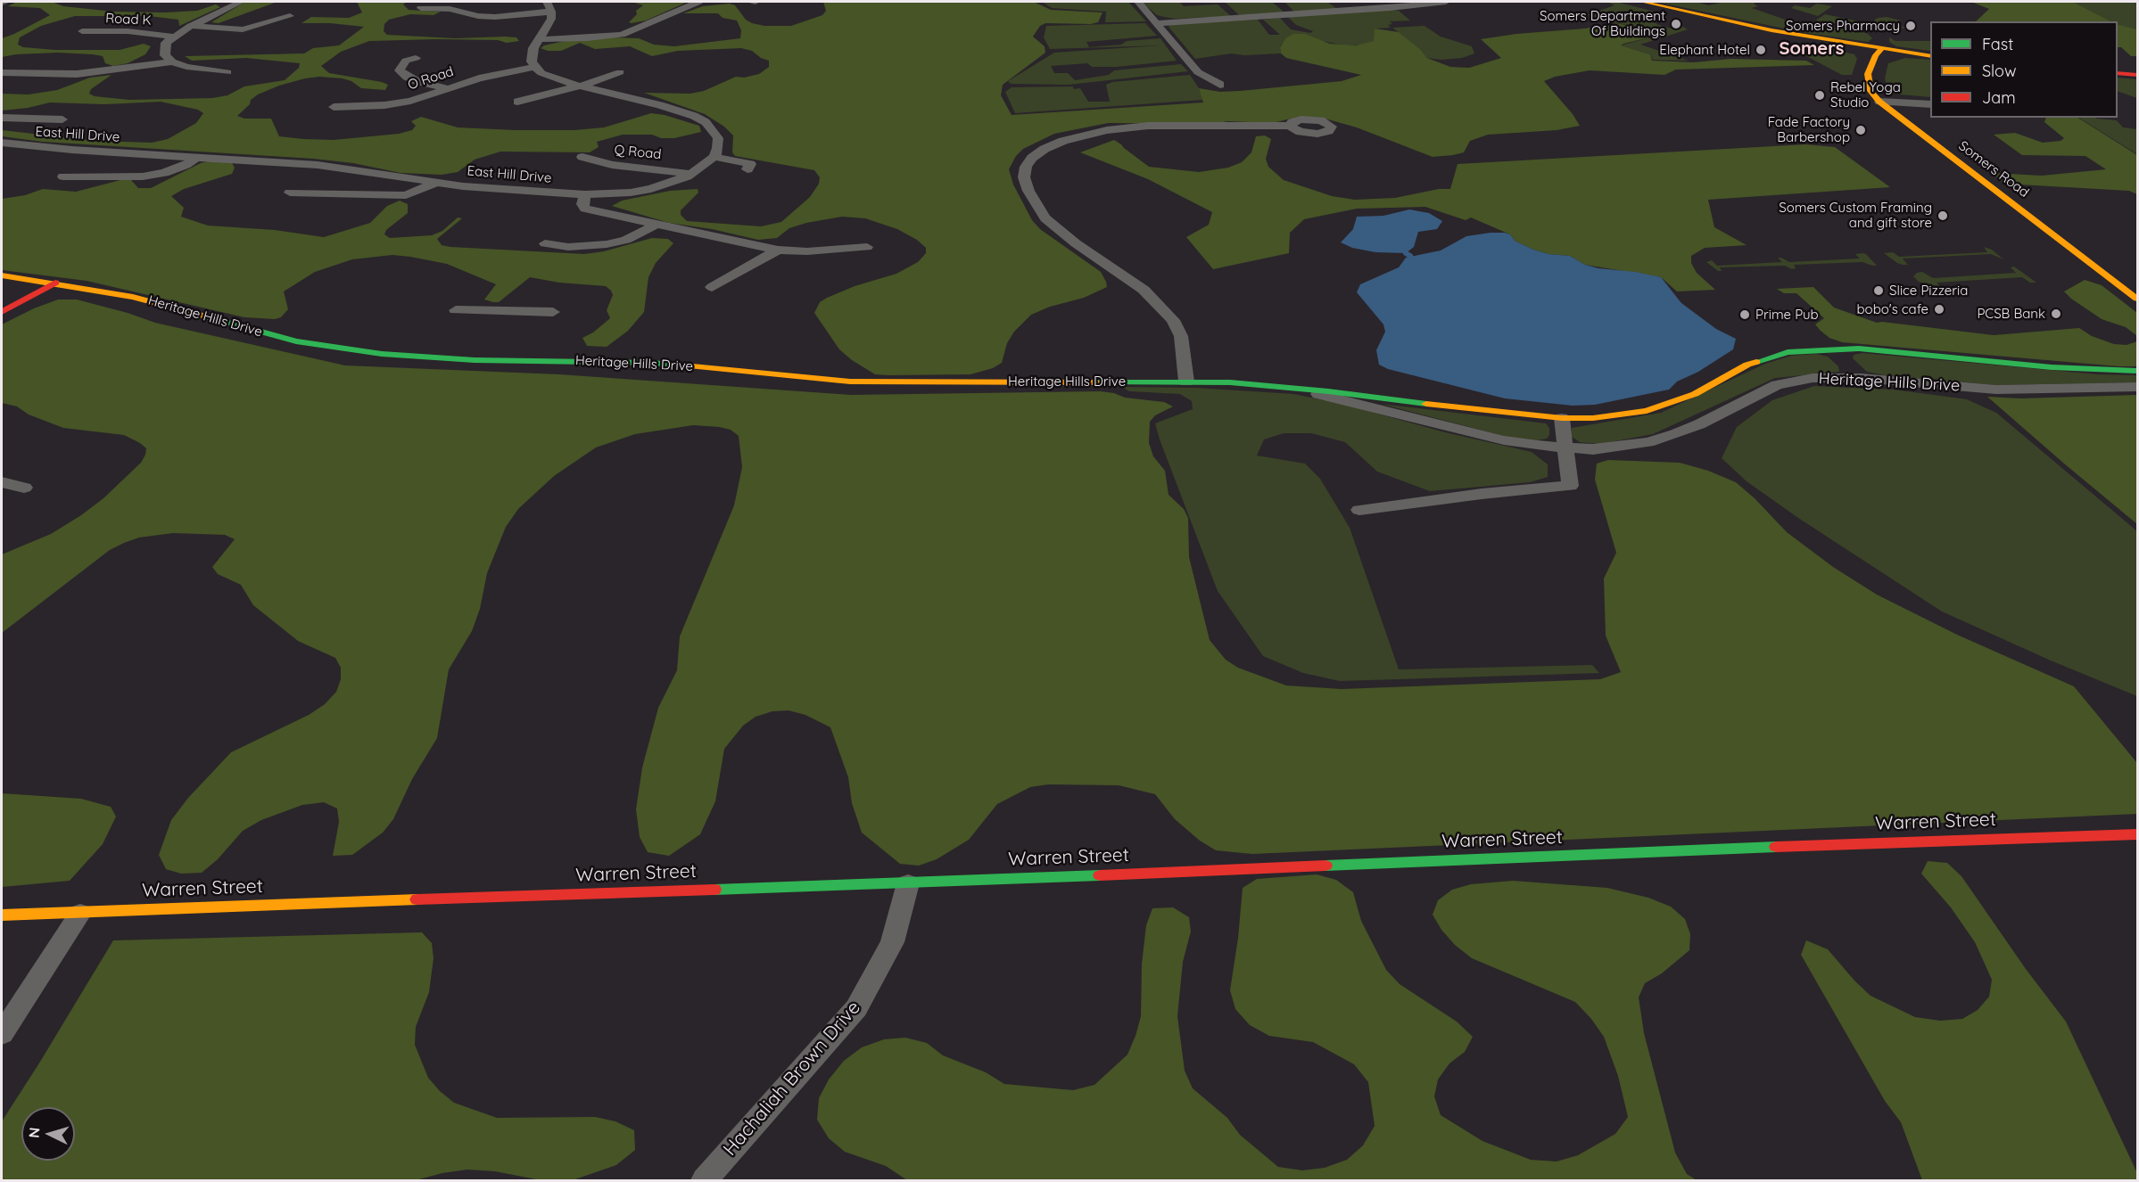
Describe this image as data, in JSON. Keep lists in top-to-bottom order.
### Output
{
  "streets": {
    "street": [
      "Road K",
      "O Road",
      "East Hill Drive",
      "Q Road",
      "Somers Road",
      "Heritage Hills Drive",
      "Warren Street",
      "Hachaliah Brown Drive"
    ]
  },
  "crossings": [
    ["East Hill Drive", "Q Road"],
    ["Warren Street", "Hachaliah Brown Drive"]
  ],
  "districts": ["Somers"],
  "places": [
    "Somers Department Of Buildings",
    "Somers Pharmacy",
    "Elephant Hotel",
    "Rebel Yoga Studio",
    "Fade Factory Barbershop",
    "Somers Custom Framing and gift store",
    "Slice Pizzeria",
    "bobo's cafe",
    "PCSB Bank",
    "Prime Pub"
  ],
  "legend": ["Fast", "Slow", "Jam"],
  "north": "left"
}
